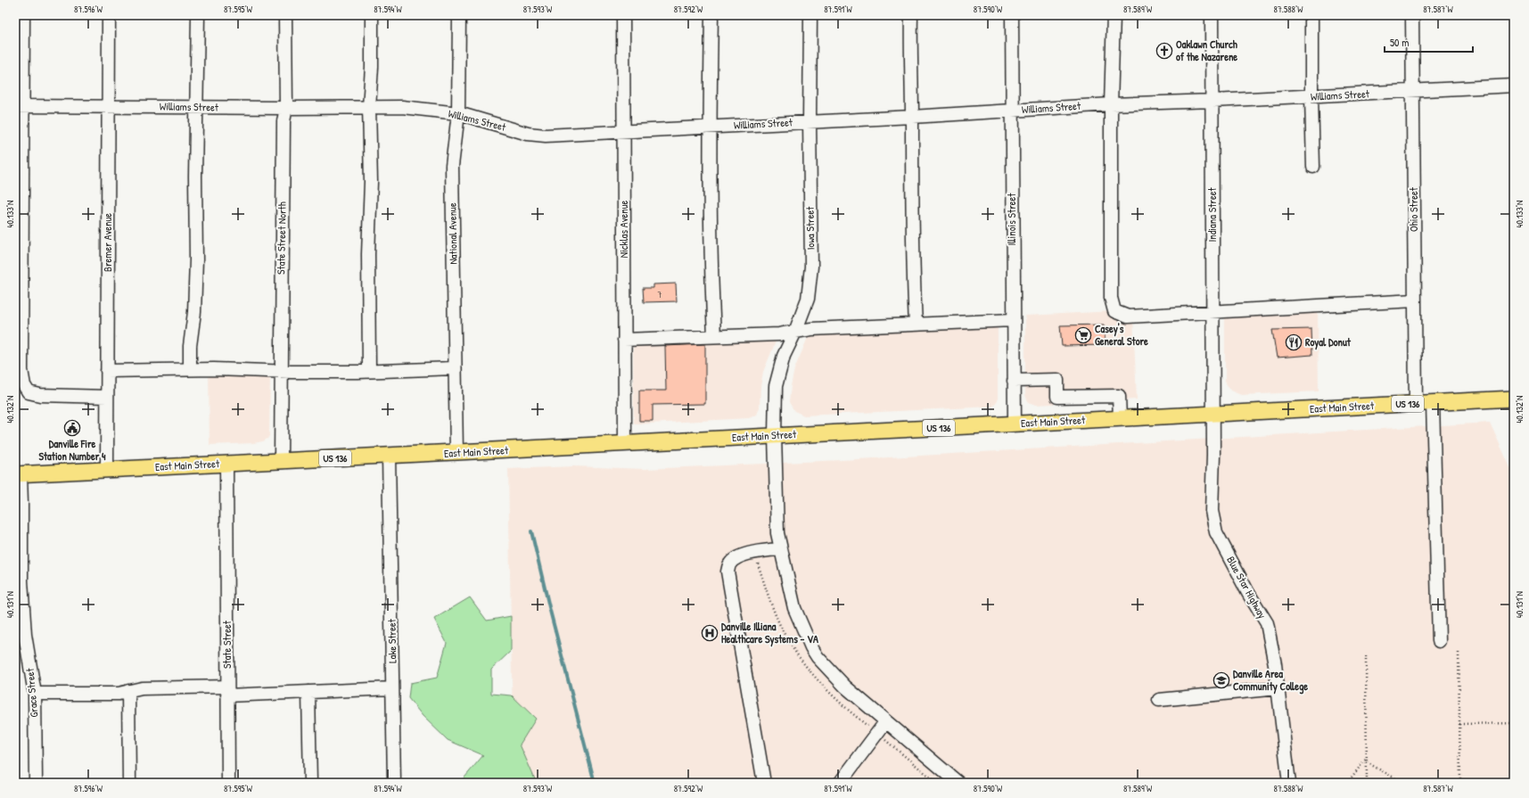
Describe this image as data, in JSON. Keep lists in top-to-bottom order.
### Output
{
  "streets": {
    "main road": ["US 136", "East Main Street"],
    "street": [
      "Williams Street",
      "Ohio Street",
      "Indiana Street",
      "Illinois Street",
      "Iowa Street",
      "Nicklas Avenue",
      "National Avenue",
      "State Street North",
      "Bremer Avenue",
      "Blue Star Highway",
      "Lake Street",
      "State Street",
      "Grace Street"
    ]
  },
  "crossings": [
    ["Williams Street", "Ohio Street"],
    ["Williams Street", "Indiana Street"],
    ["Williams Street", "Illinois Street"],
    ["Williams Street", "Iowa Street"],
    ["Williams Street", "Nicklas Avenue"],
    ["Williams Street", "National Avenue"],
    ["Williams Street", "State Street North"],
    ["Williams Street", "Bremer Avenue"],
    ["Ohio Street", "East Main Street"],
    ["Indiana Street", "East Main Street"],
    ["Indiana Street", "Blue Star Highway"],
    ["Illinois Street", "East Main Street"],
    ["Iowa Street", "East Main Street"],
    ["Nicklas Avenue", "East Main Street"],
    ["National Avenue", "East Main Street"],
    ["State Street North", "East Main Street"],
    ["Bremer Avenue", "East Main Street"],
    ["East Main Street", "Blue Star Highway"],
    ["East Main Street", "Lake Street"],
    ["East Main Street", "State Street"],
    ["East Main Street", "Grace Street"]
  ],
  "places": {
    "church": ["Oaklawn Church of the Nazarene"],
    "supermarket": ["Casey's General Store"],
    "restaurant": ["Royal Donut"],
    "public building": ["Danville Fire Station Number 4"],
    "hospital": ["Danville Illiana Healthcare Systems - VA"],
    "school or university": ["Danville Area Community College"]
  },
  "house_numbers": ["7"],
  "scale_bar": "50 m",
  "coordinates": [
    "87.596°W",
    "87.595°W",
    "87.594°W",
    "87.593°W",
    "87.592°W",
    "87.591°W",
    "87.590°W",
    "87.589°W",
    "87.588°W",
    "87.587°W",
    "40.133°N",
    "40.132°N",
    "40.131°N"
  ]
}
